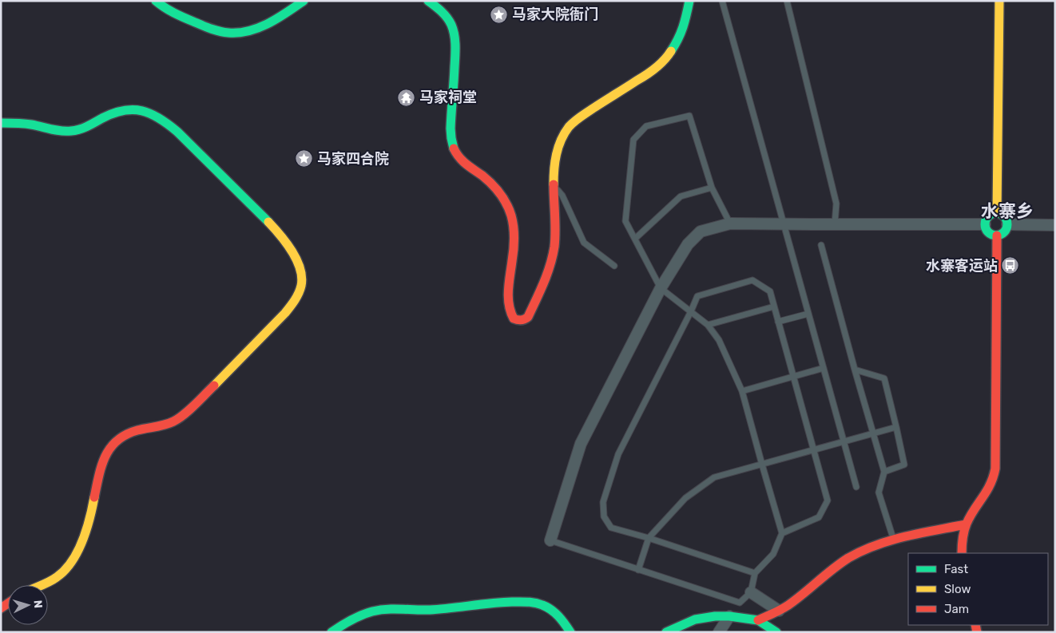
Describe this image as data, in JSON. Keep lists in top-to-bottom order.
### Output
{
  "districts": ["水寨乡"],
  "places": {
    "place": ["马家大院衙门", "马家四合院"],
    "temple": ["马家祠堂"],
    "bus stop": ["水寨客运站"]
  },
  "legend": ["Fast", "Slow", "Jam"],
  "north": "right"
}
